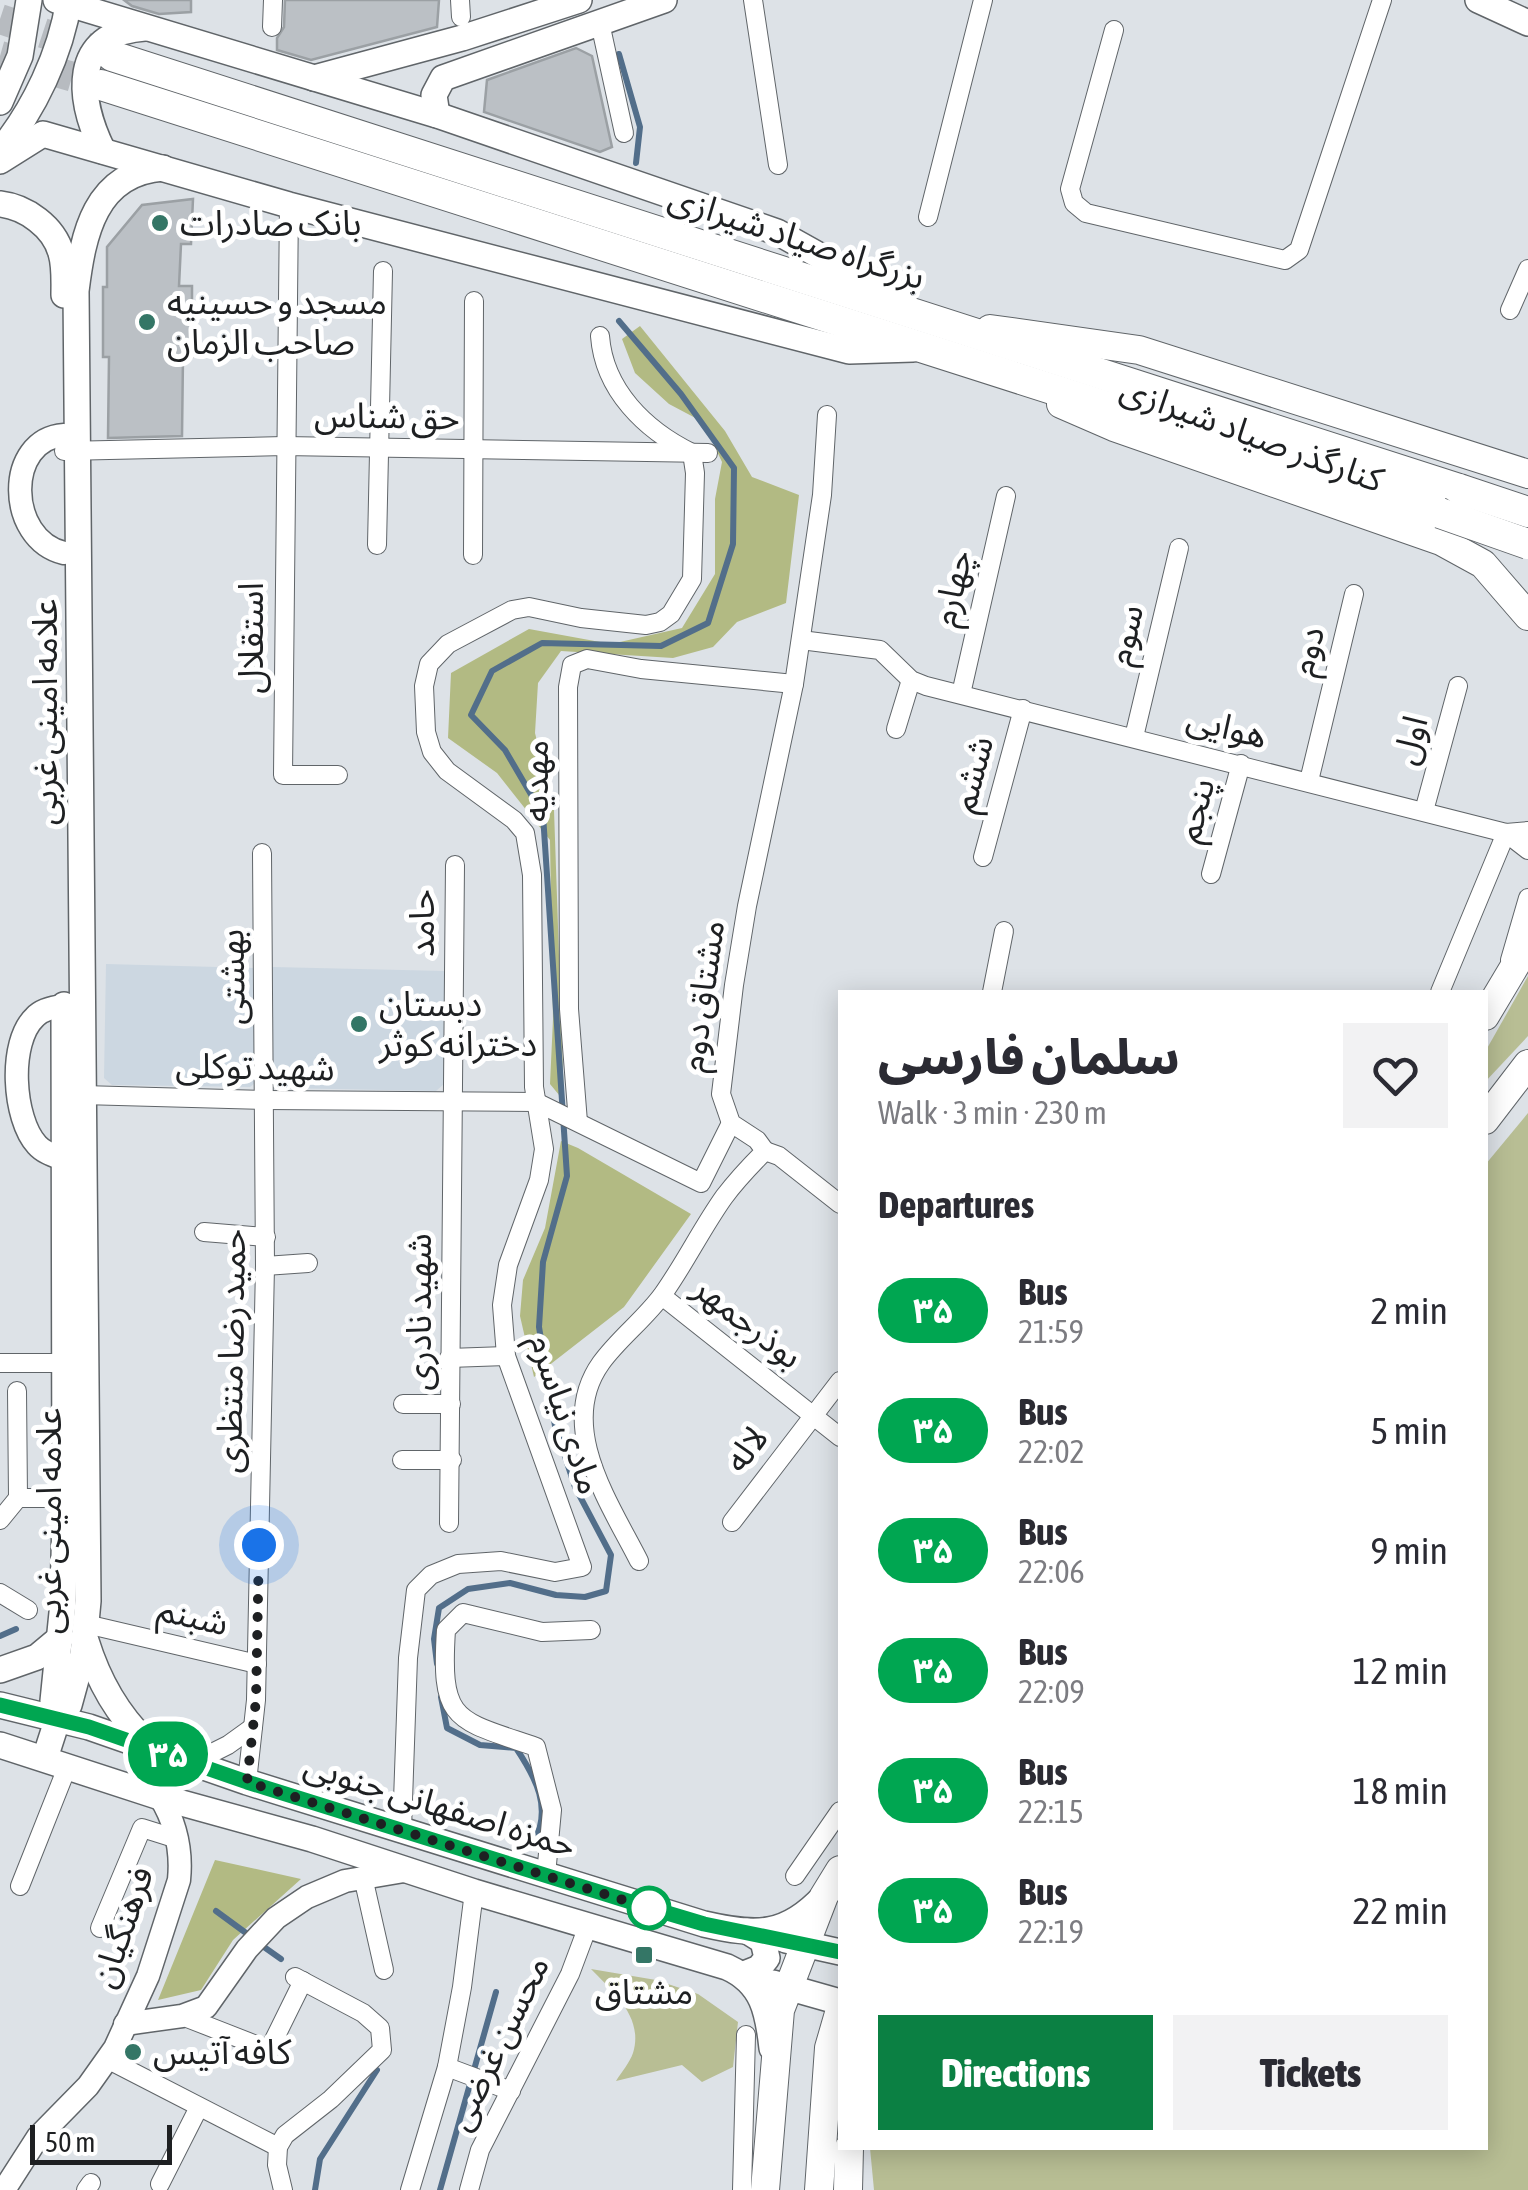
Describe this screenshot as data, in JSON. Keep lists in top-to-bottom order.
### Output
{
  "streets": {
    "highway": ["بزرگراه صیاد شیرازی"],
    "main road": ["کنارگذر صیاد شیرازی", "علامه امینی غربی", "حمزه اصفهانی جنوبی"],
    "street": [
      "حق شناس",
      "چهارم",
      "سوم",
      "استقلال",
      "دوم",
      "هوایی",
      "اول",
      "ششم",
      "مهدیه",
      "پنجم",
      "حامد",
      "بهشتی",
      "مشتاق دوم",
      "شهید توکلی",
      "شهید نادری",
      "بوذرجمهر",
      "حمید رضا منتظری",
      "مادی نیاسرم",
      "لاله",
      "شبنم",
      "فرهنگیان",
      "محسن غرضی"
    ]
  },
  "crossings": [
    ["بزرگراه صیاد شیرازی", "کنارگذر صیاد شیرازی"],
    ["حق شناس", "استقلال"],
    ["حق شناس", "علامه امینی غربی"],
    ["حق شناس", "مادی نیاسرم"],
    ["چهارم", "هوایی"],
    ["سوم", "هوایی"],
    ["دوم", "هوایی"],
    ["علامه امینی غربی", "شهید توکلی"],
    ["علامه امینی غربی", "شبنم"],
    ["علامه امینی غربی", "حمزه اصفهانی جنوبی"],
    ["هوایی", "اول"],
    ["هوایی", "ششم"],
    ["هوایی", "پنجم"],
    ["هوایی", "مشتاق دوم"],
    ["مهدیه", "مشتاق دوم"],
    ["مهدیه", "شهید توکلی"],
    ["حامد", "شهید توکلی"],
    ["حامد", "شهید نادری"],
    ["بهشتی", "شهید توکلی"],
    ["بهشتی", "حمید رضا منتظری"],
    ["مشتاق دوم", "شهید توکلی"],
    ["شهید توکلی", "شهید نادری"],
    ["شهید توکلی", "حمید رضا منتظری"],
    ["شهید توکلی", "مادی نیاسرم"],
    ["بوذرجمهر", "لاله"],
    ["حمید رضا منتظری", "شبنم"],
    ["حمید رضا منتظری", "حمزه اصفهانی جنوبی"],
    ["مادی نیاسرم", "حمزه اصفهانی جنوبی"],
    ["حمزه اصفهانی جنوبی", "فرهنگیان"],
    ["حمزه اصفهانی جنوبی", "محسن غرضی"]
  ],
  "places": {
    "other": [
      "بانک صادرات",
      "مسجد و حسینیه صاحب الزمان",
      "دبستان دخترانه کوثر",
      "کافه آتیس"
    ],
    "transit": ["مشتاق"]
  },
  "lines": ["bus line ۳۵"],
  "scale_bar": "50 m",
  "page": {
    "on_map": "۳۵",
    "heading": [
      ["سلمان فارسی", "Walk · 3 min · 230 m"],
      "Departures"
    ],
    "list": [
      {
        "mark": "۳۵",
        "name": "Bus",
        "note": "21:59",
        "value": "2 min"
      },
      {
        "mark": "۳۵",
        "name": "Bus",
        "note": "22:02",
        "value": "5 min"
      },
      {
        "mark": "۳۵",
        "name": "Bus",
        "note": "22:06",
        "value": "9 min"
      },
      {
        "mark": "۳۵",
        "name": "Bus",
        "note": "22:09",
        "value": "12 min"
      },
      {
        "mark": "۳۵",
        "name": "Bus",
        "note": "22:15",
        "value": "18 min"
      },
      {
        "mark": "۳۵",
        "name": "Bus",
        "note": "22:19",
        "value": "22 min"
      }
    ],
    "buttons": ["Directions", "Tickets"],
    "scale": "50 m"
  }
}
